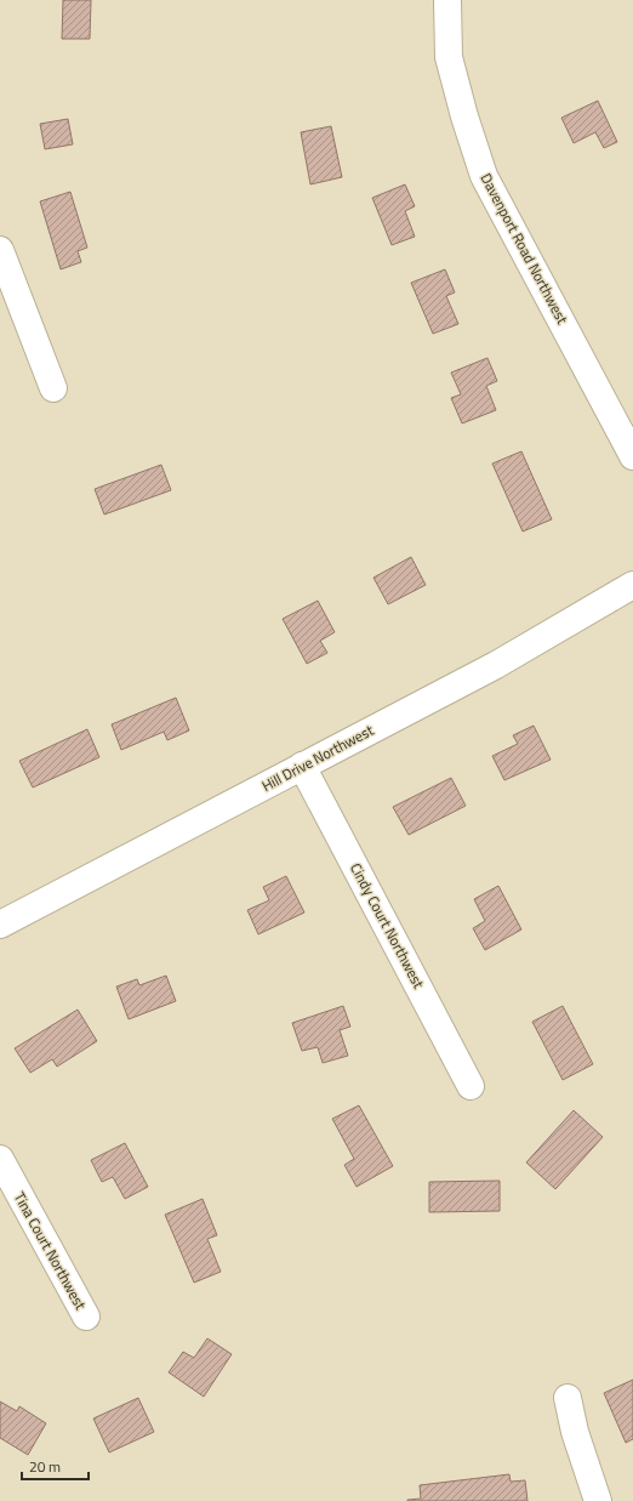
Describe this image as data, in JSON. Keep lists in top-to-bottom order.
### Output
{
  "streets": {
    "street": [
      "Davenport Road Northwest",
      "Hill Drive Northwest",
      "Cindy Court Northwest",
      "Tina Court Northwest"
    ]
  },
  "crossings": [
    ["Hill Drive Northwest", "Cindy Court Northwest"]
  ],
  "scale_bar": "20 m"
}
